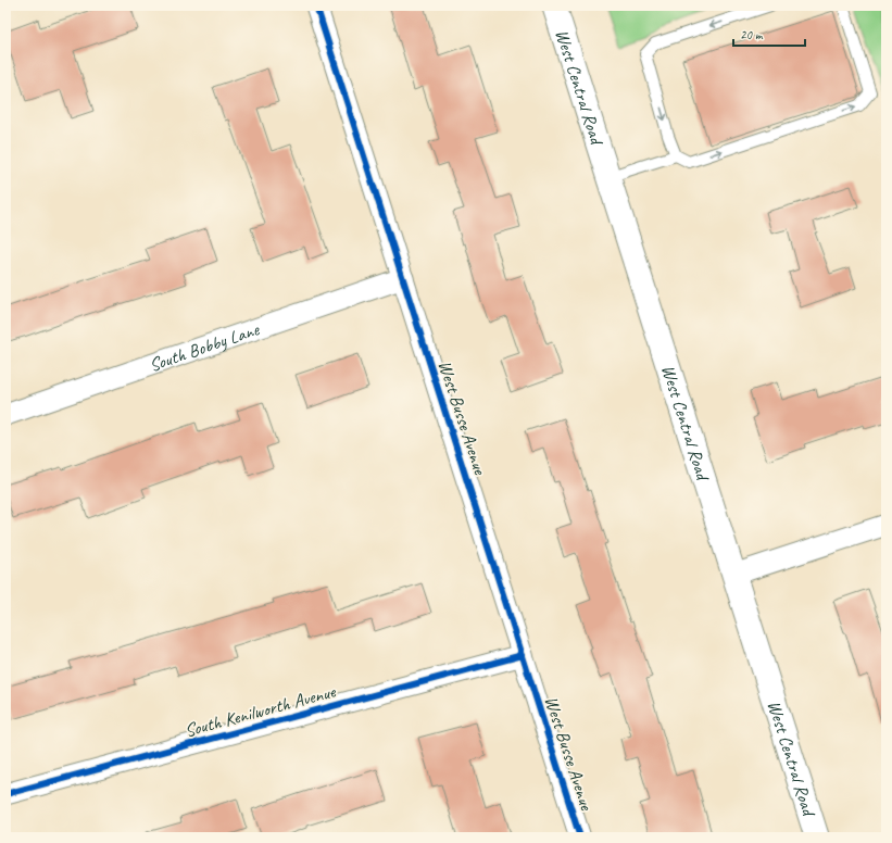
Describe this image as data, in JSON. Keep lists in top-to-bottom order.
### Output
{
  "streets": {
    "main road": ["West Central Road"],
    "street": ["South Bobby Lane", "West Busse Avenue", "South Kenilworth Avenue"]
  },
  "crossings": [
    ["South Bobby Lane", "West Busse Avenue"],
    ["West Busse Avenue", "South Kenilworth Avenue"]
  ],
  "scale_bar": "20 m"
}
